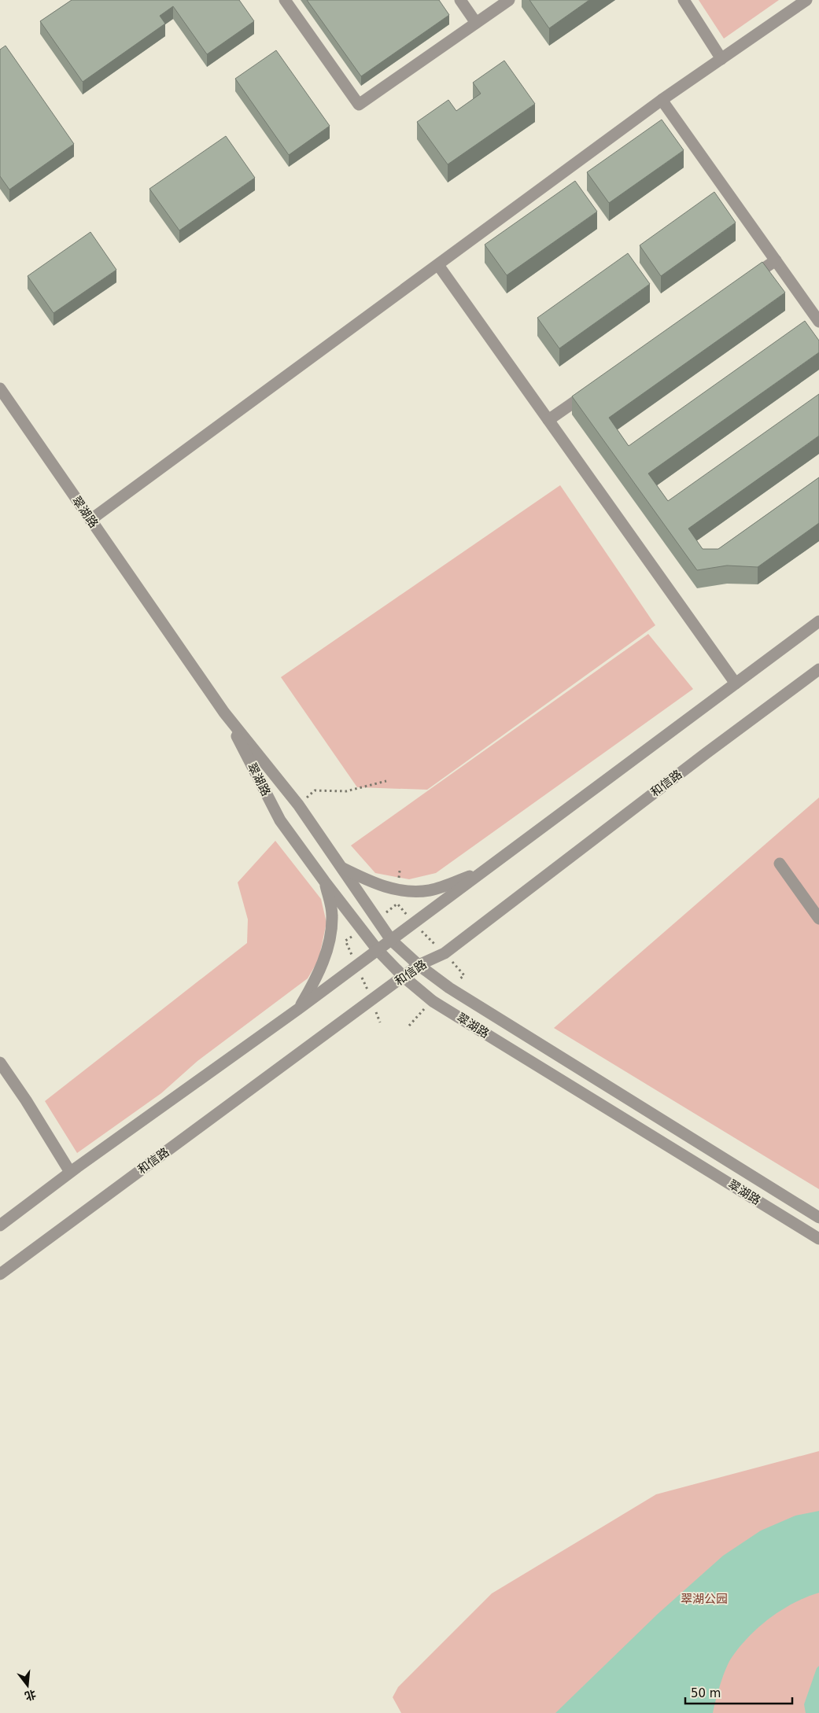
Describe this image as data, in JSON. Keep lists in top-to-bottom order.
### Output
{
  "streets": {
    "street": ["翠湖路", "和信路"]
  },
  "crossings": [
    ["翠湖路", "和信路"]
  ],
  "parks": ["翠湖公园"],
  "scale_bar": "50 m",
  "north": "bottom"
}
